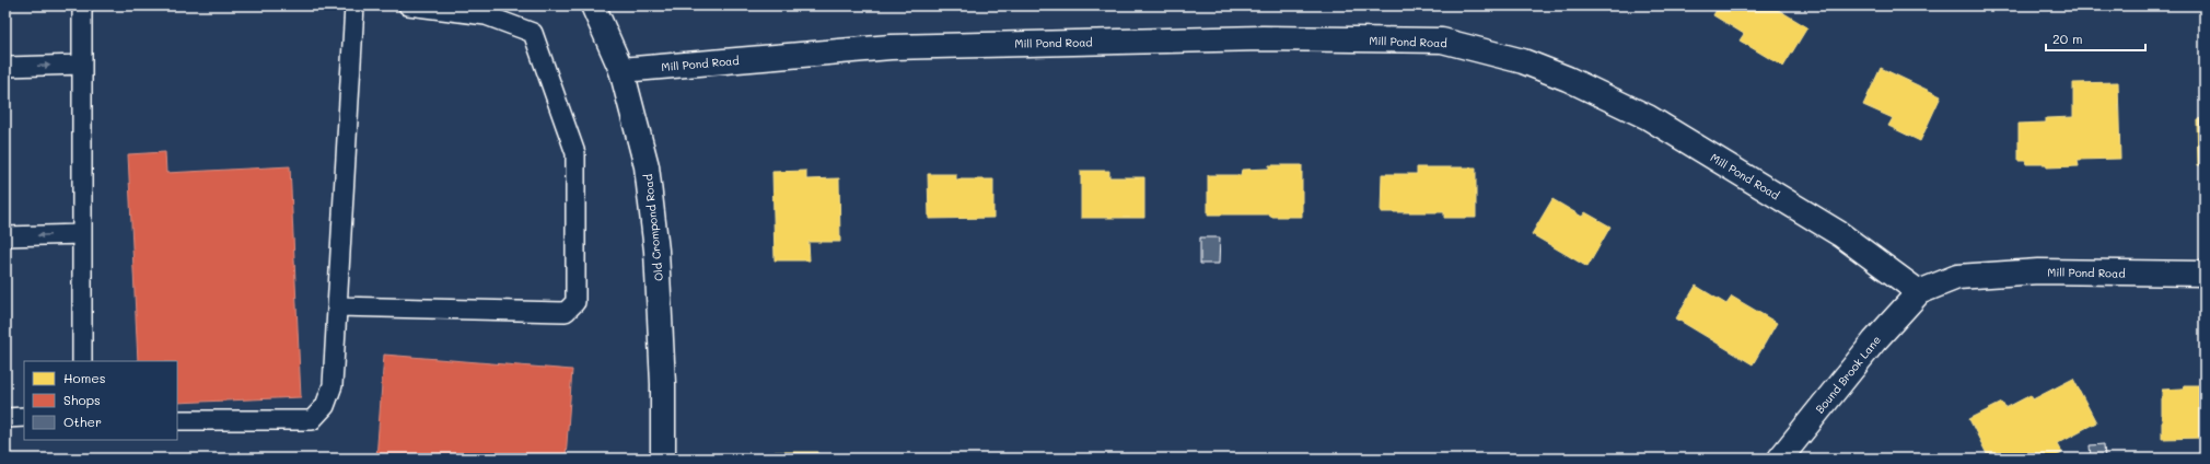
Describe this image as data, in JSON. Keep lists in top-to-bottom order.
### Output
{
  "streets": {
    "street": ["Mill Pond Road", "Old Crompond Road", "Bound Brook Lane"]
  },
  "crossings": [
    ["Mill Pond Road", "Old Crompond Road"],
    ["Mill Pond Road", "Bound Brook Lane"]
  ],
  "legend": ["Homes", "Shops", "Other"],
  "scale_bar": "20 m"
}
